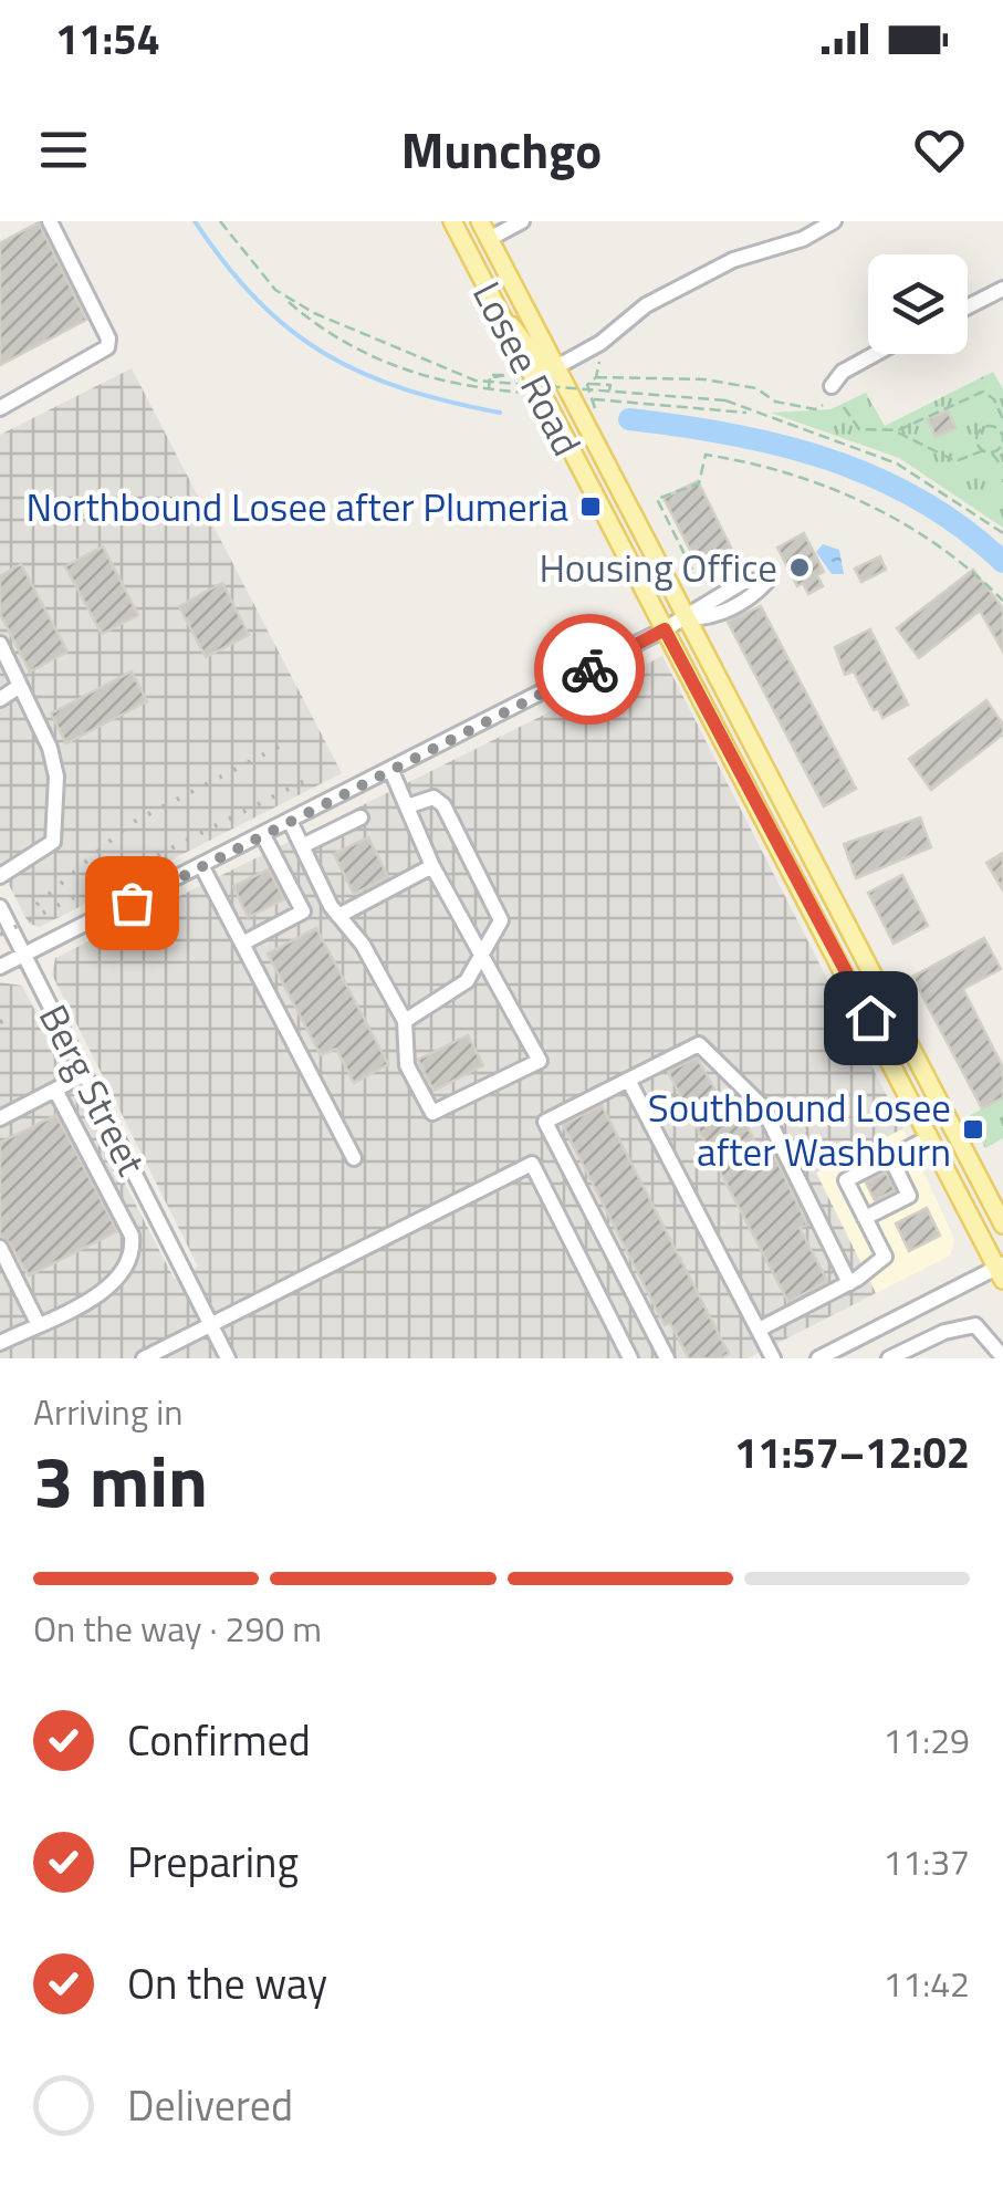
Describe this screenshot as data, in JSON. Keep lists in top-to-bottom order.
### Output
{
  "streets": {
    "main road": ["Losee Road"],
    "street": ["Berg Street"]
  },
  "places": {
    "transit": ["Northbound Losee after Plumeria", "Southbound Losee after Washburn"],
    "other": ["Housing Office"]
  },
  "page": {
    "status": "11:54",
    "header": "Munchgo",
    "heading": ["3 min", "Arriving in", "11:57–12:02"],
    "bar": "On the way · 290 m",
    "list": [
      ["Confirmed", "11:29"],
      ["Preparing", "11:37"],
      ["On the way", "11:42"],
      "Delivered"
    ]
  }
}
